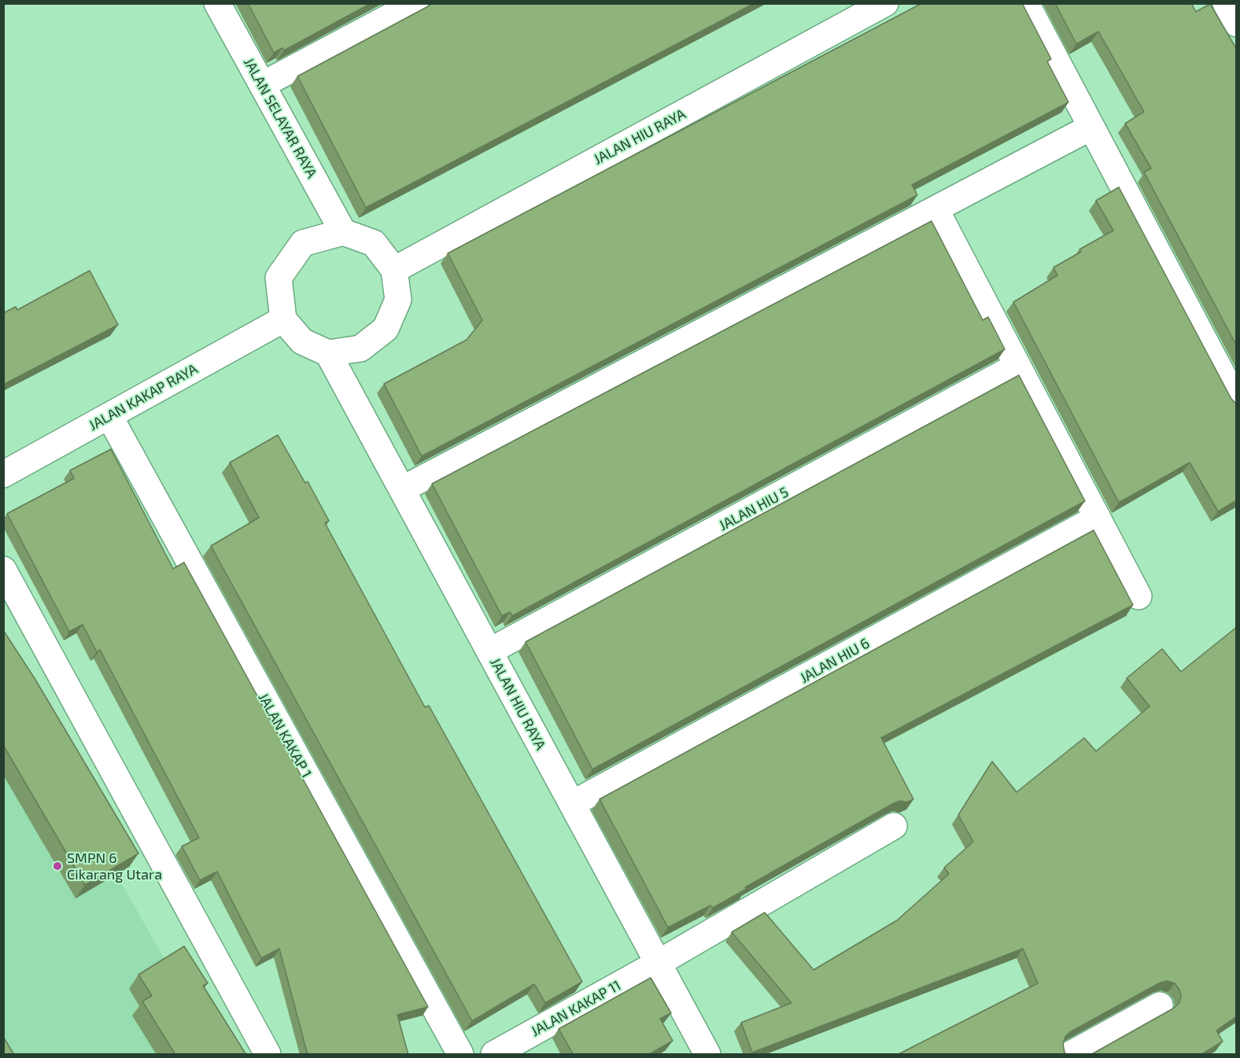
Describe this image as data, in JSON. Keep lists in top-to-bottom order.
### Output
{
  "streets": {
    "street": [
      "JALAN SELAYAR RAYA",
      "JALAN HIU RAYA",
      "JALAN KAKAP RAYA",
      "JALAN HIU 5",
      "JALAN HIU 6",
      "JALAN KAKAP 1",
      "JALAN KAKAP 11"
    ]
  },
  "crossings": [
    ["JALAN SELAYAR RAYA", "JALAN HIU RAYA"],
    ["JALAN SELAYAR RAYA", "JALAN KAKAP RAYA"],
    ["JALAN HIU RAYA", "JALAN KAKAP RAYA"],
    ["JALAN HIU RAYA", "JALAN HIU 5"],
    ["JALAN HIU RAYA", "JALAN HIU 6"],
    ["JALAN HIU RAYA", "JALAN KAKAP 11"],
    ["JALAN KAKAP RAYA", "JALAN KAKAP 1"]
  ],
  "places": ["SMPN 6 Cikarang Utara"]
}
